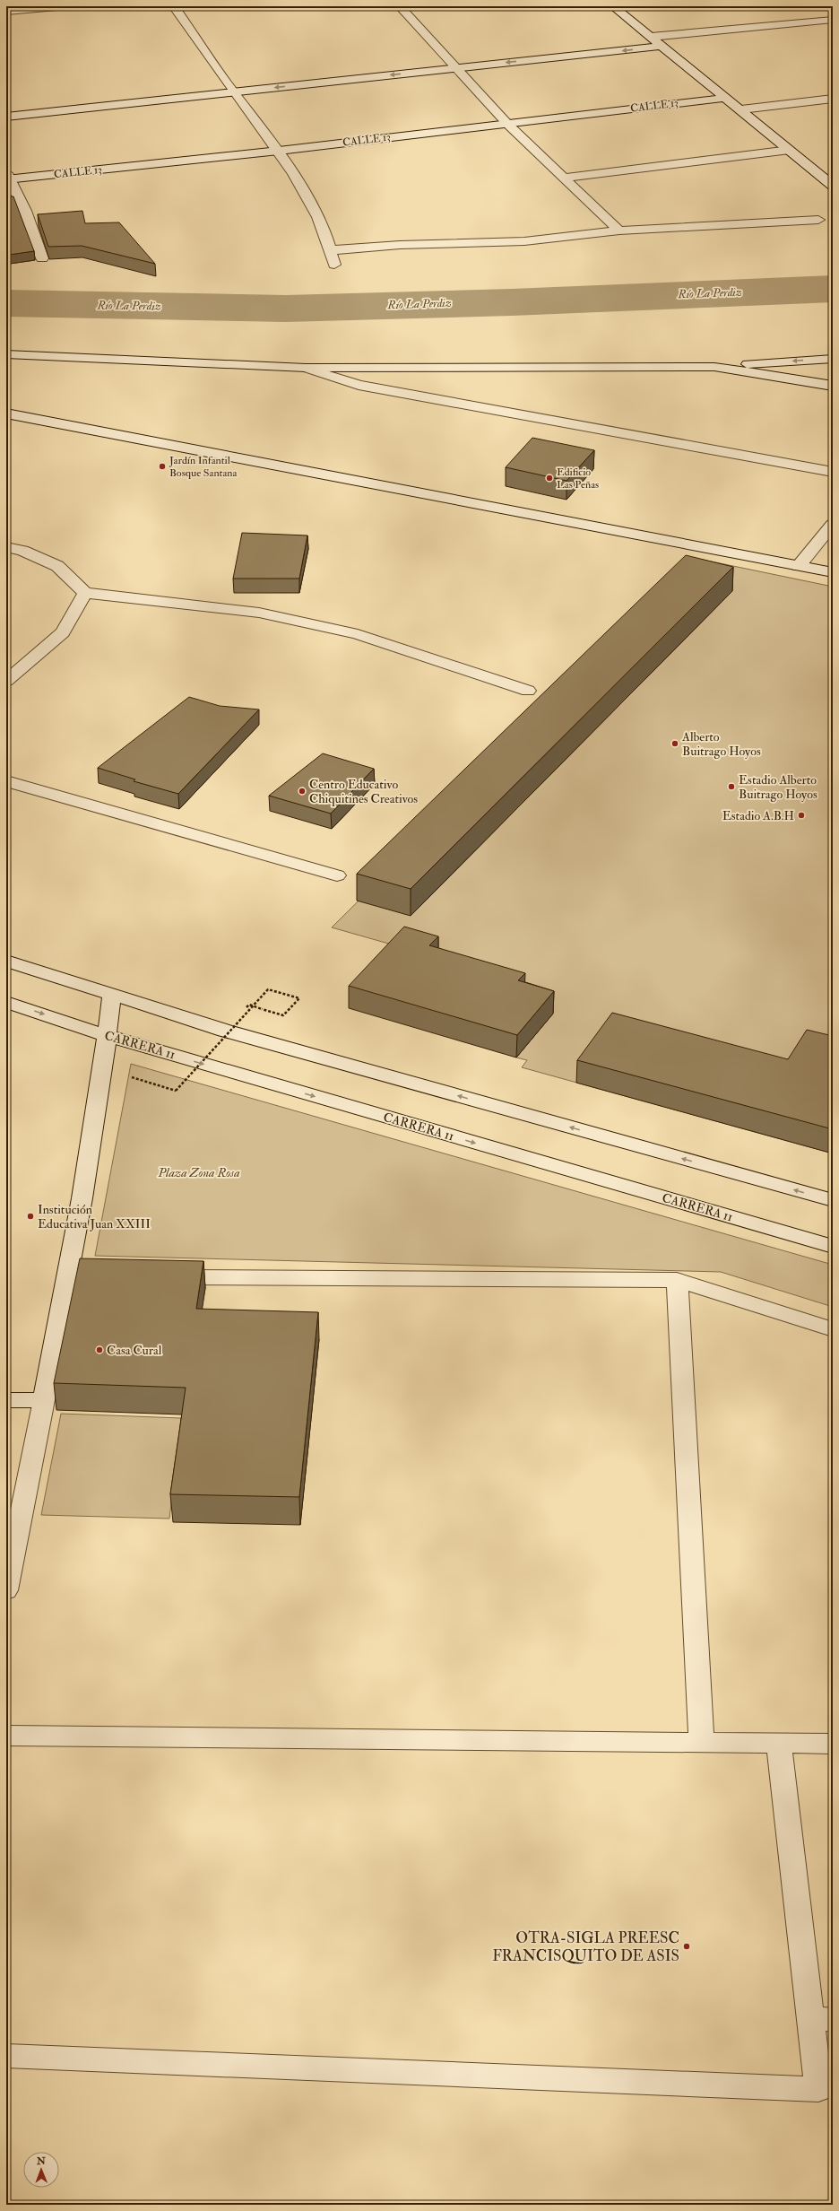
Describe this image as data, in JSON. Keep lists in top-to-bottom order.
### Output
{
  "streets": {
    "street": ["CALLE 13", "CARRERA 11"]
  },
  "water": ["Río La Perdiz"],
  "parks": ["Plaza Zona Rosa"],
  "places": [
    "Jardín Infantil Bosque Santana",
    "Edificio Las Peñas",
    "Alberto Buitrago Hoyos",
    "Estadio Alberto Buitrago Hoyos",
    "Centro Educativo Chiquitines Creativos",
    "Estadio A.B.H",
    "Institución Educativa Juan XXIII",
    "Casa Cural",
    "OTRA-SIGLA PREESC FRANCISQUITO DE ASIS"
  ],
  "north": "top"
}
